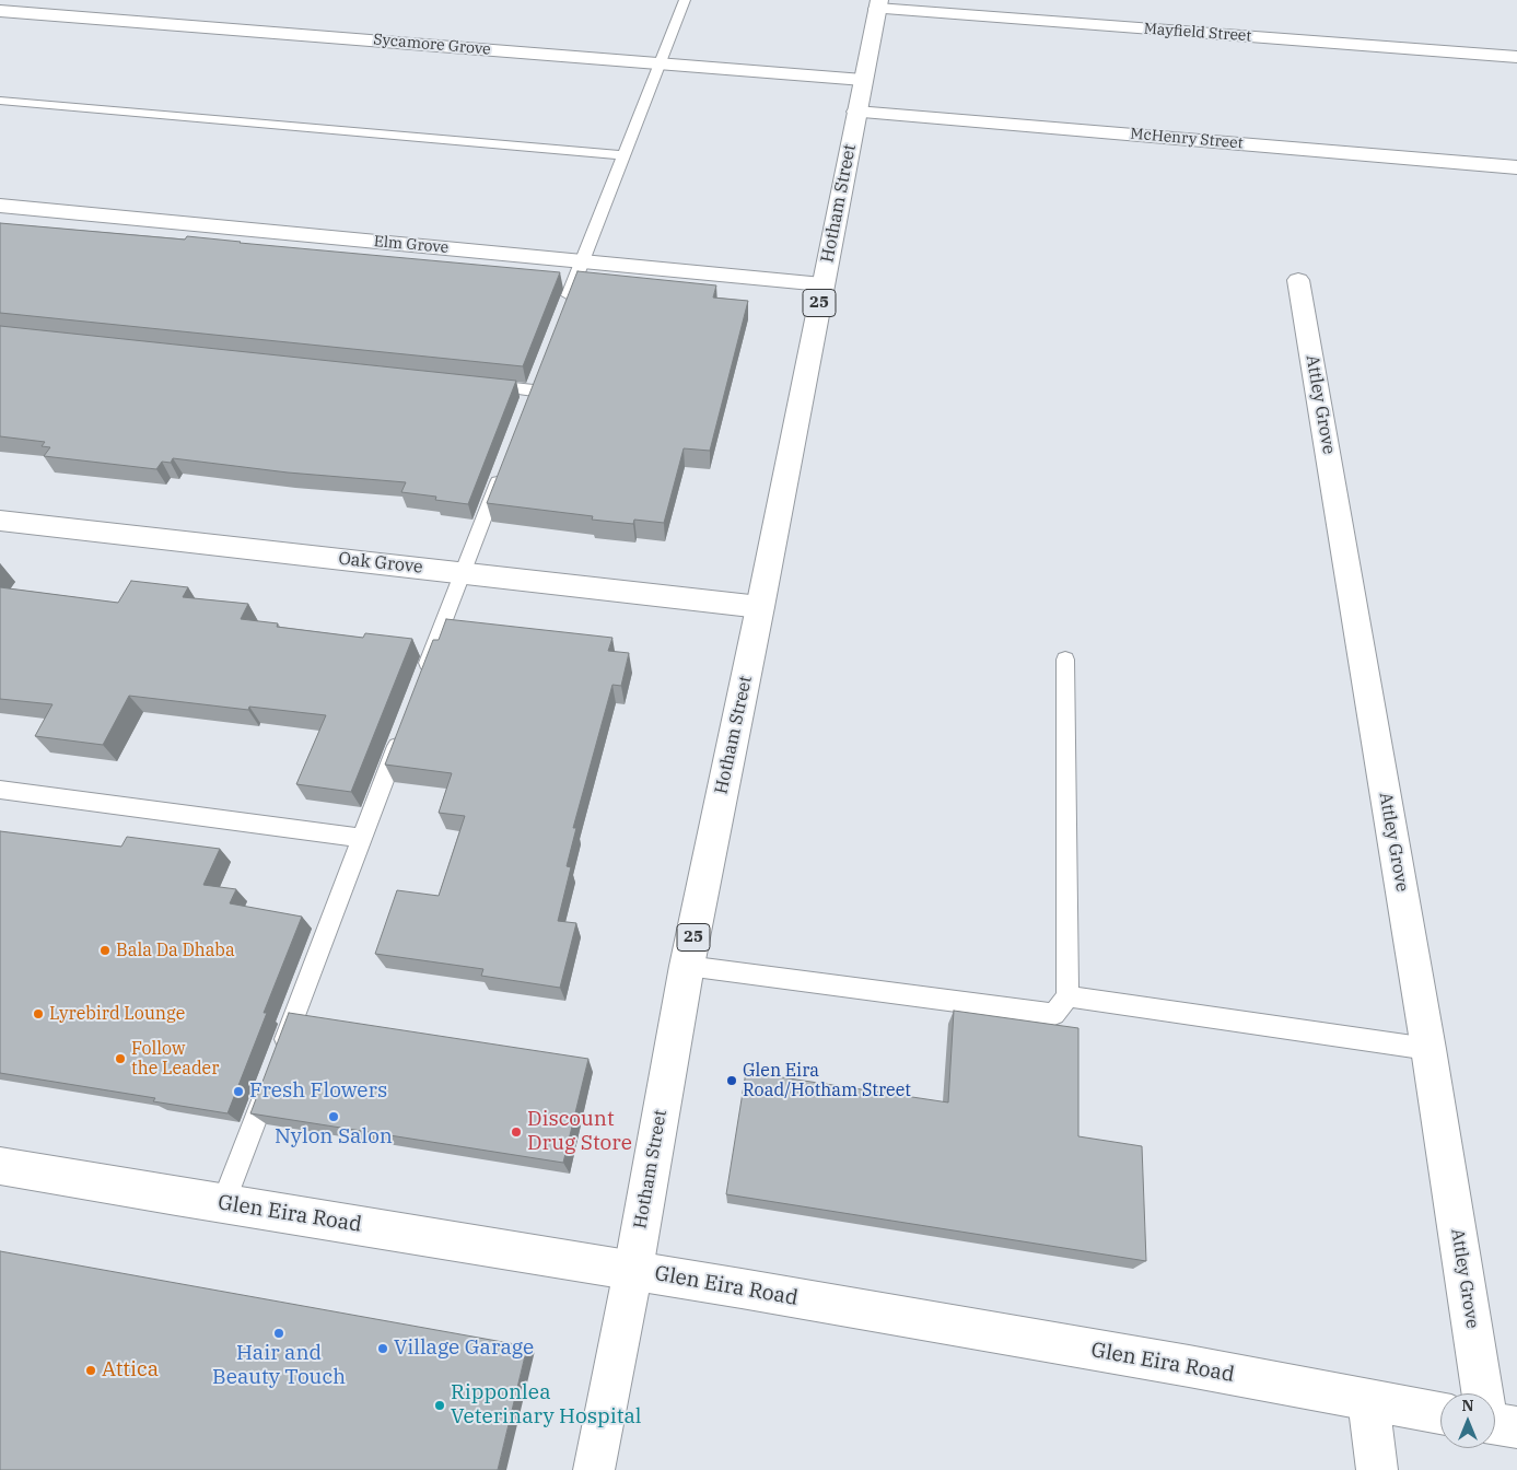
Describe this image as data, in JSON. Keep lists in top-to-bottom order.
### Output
{
  "streets": {
    "street": [
      "Mayfield Street",
      "Sycamore Grove",
      "McHenry Street",
      "Hotham Street",
      "Elm Grove",
      "25",
      "Attley Grove",
      "Oak Grove",
      "Glen Eira Road"
    ]
  },
  "crossings": [
    ["Mayfield Street", "Hotham Street"],
    ["Sycamore Grove", "Hotham Street"],
    ["McHenry Street", "Hotham Street"],
    ["Hotham Street", "Elm Grove"],
    ["Hotham Street", "Oak Grove"],
    ["Hotham Street", "Glen Eira Road"]
  ],
  "places": [
    "Bala Da Dhaba",
    "Lyrebird Lounge",
    "Follow the Leader",
    "Glen Eira Road/Hotham Street",
    "Fresh Flowers",
    "Nylon Salon",
    "Discount Drug Store",
    "Hair and Beauty Touch",
    "Village Garage",
    "Attica",
    "Ripponlea Veterinary Hospital"
  ],
  "north": "top"
}
